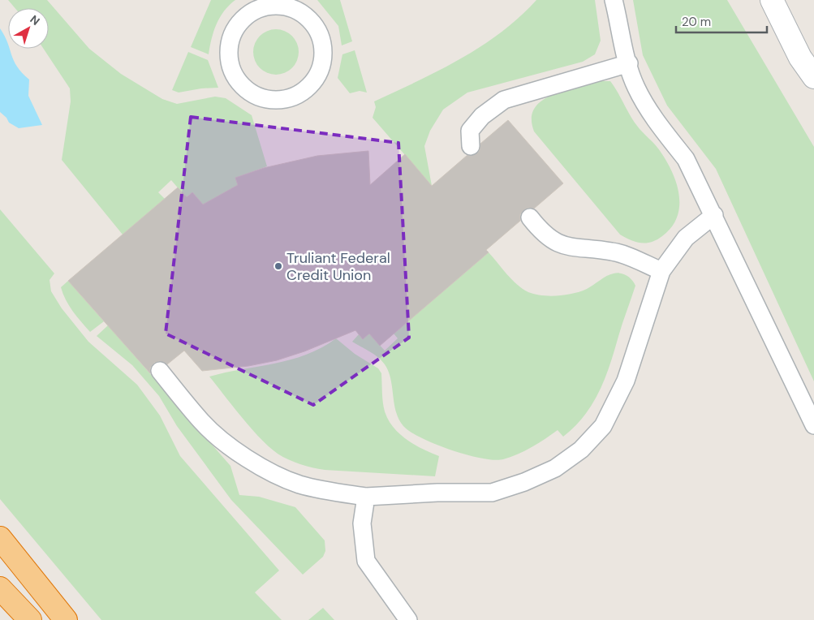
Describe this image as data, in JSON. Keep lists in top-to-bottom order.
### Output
{
  "places": ["Truliant Federal Credit Union"],
  "scale_bar": "20 m",
  "north": "top right"
}
